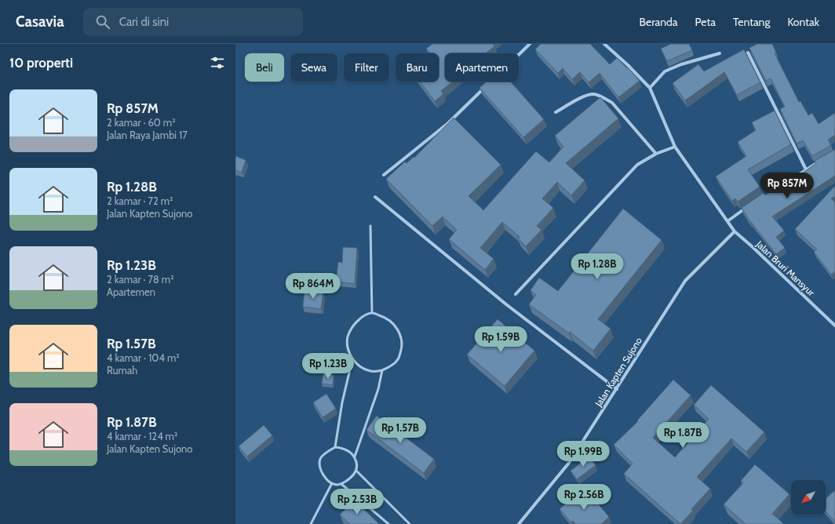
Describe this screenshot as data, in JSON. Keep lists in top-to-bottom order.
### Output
{
  "streets": {
    "street": ["Jalan Bruri Mansyur", "Jalan Kapten Sujono"]
  },
  "crossings": [
    ["Jalan Bruri Mansyur", "Jalan Kapten Sujono"]
  ],
  "north": "bottom left",
  "page": {
    "header": "Casavia",
    "search": "Cari di sini",
    "nav": [
      "Beranda",
      "Peta",
      "Tentang",
      "Kontak"
    ],
    "heading": "10 properti",
    "chip": [
      "Beli",
      "Sewa",
      "Filter",
      "Baru",
      "Apartemen"
    ],
    "list": [
      {
        "name": "Rp 857M",
        "note": "2 kamar · 60 m² · Jalan Raya Jambi 17"
      },
      {
        "name": "Rp 1.28B",
        "note": "2 kamar · 72 m² · Jalan Kapten Sujono"
      },
      {
        "name": "Rp 1.23B",
        "note": "2 kamar · 78 m² · Apartemen"
      },
      {
        "name": "Rp 1.57B",
        "note": "4 kamar · 104 m² · Rumah"
      },
      {
        "name": "Rp 1.87B",
        "note": "4 kamar · 124 m² · Jalan Kapten Sujono"
      }
    ],
    "price": [
      "Rp 857M",
      "Rp 1.28B",
      "Rp 864M",
      "Rp 1.59B",
      "Rp 1.23B",
      "Rp 1.57B",
      "Rp 1.87B",
      "Rp 1.99B",
      "Rp 2.56B",
      "Rp 2.53B"
    ]
  }
}
